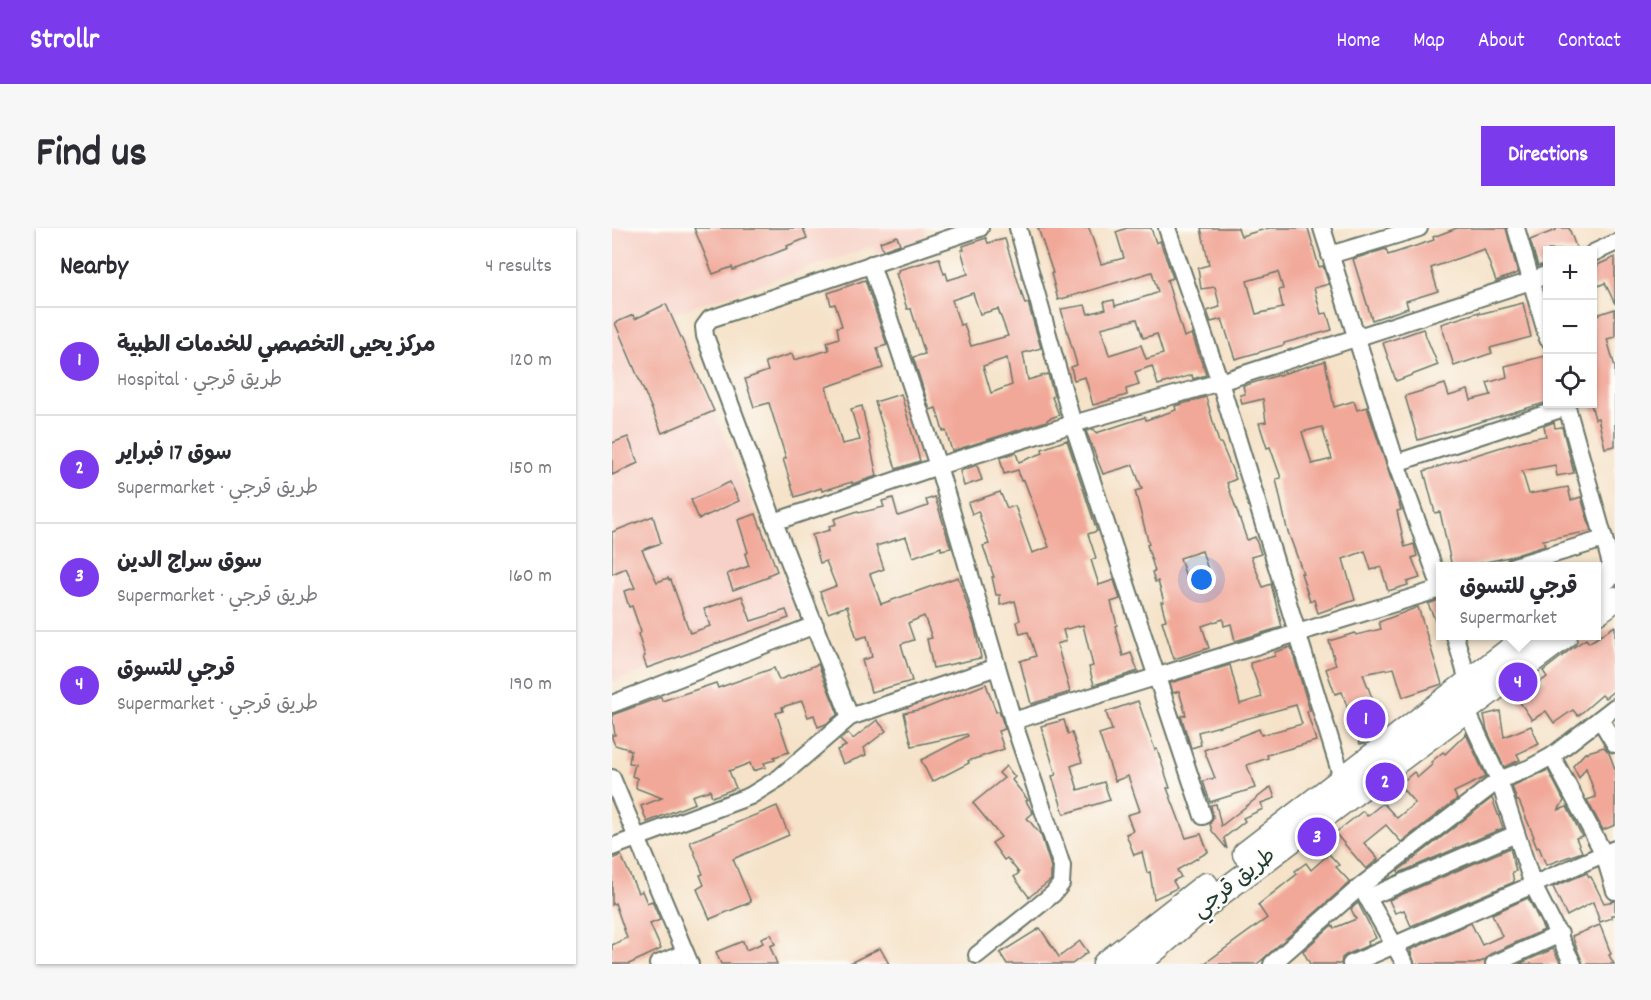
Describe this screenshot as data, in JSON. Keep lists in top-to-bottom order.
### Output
{
  "streets": {
    "highway": ["طريق قرجي"]
  },
  "page": {
    "header": "Strollr",
    "nav": [
      "Home",
      "Map",
      "About",
      "Contact"
    ],
    "title": "Find us",
    "buttons": "Directions",
    "heading": ["Nearby", "4 results"],
    "map_buttons": ["+", "−"],
    "list": [
      {
        "mark": "1",
        "name": "مركز يحيى التخصصي للخدمات الطبية",
        "note": "Hospital · طريق قرجي",
        "value": "120 m"
      },
      {
        "mark": "2",
        "name": "سوق 17 فبراير",
        "note": "Supermarket · طريق قرجي",
        "value": "150 m"
      },
      {
        "mark": "3",
        "name": "سوق سراج الدين",
        "note": "Supermarket · طريق قرجي",
        "value": "160 m"
      },
      {
        "mark": "4",
        "name": "قرجي للتسوق",
        "note": "Supermarket · طريق قرجي",
        "value": "190 m"
      }
    ],
    "popup": ["قرجي للتسوق", "Supermarket"],
    "pins": [
      "4",
      "1",
      "2",
      "3"
    ]
  }
}
